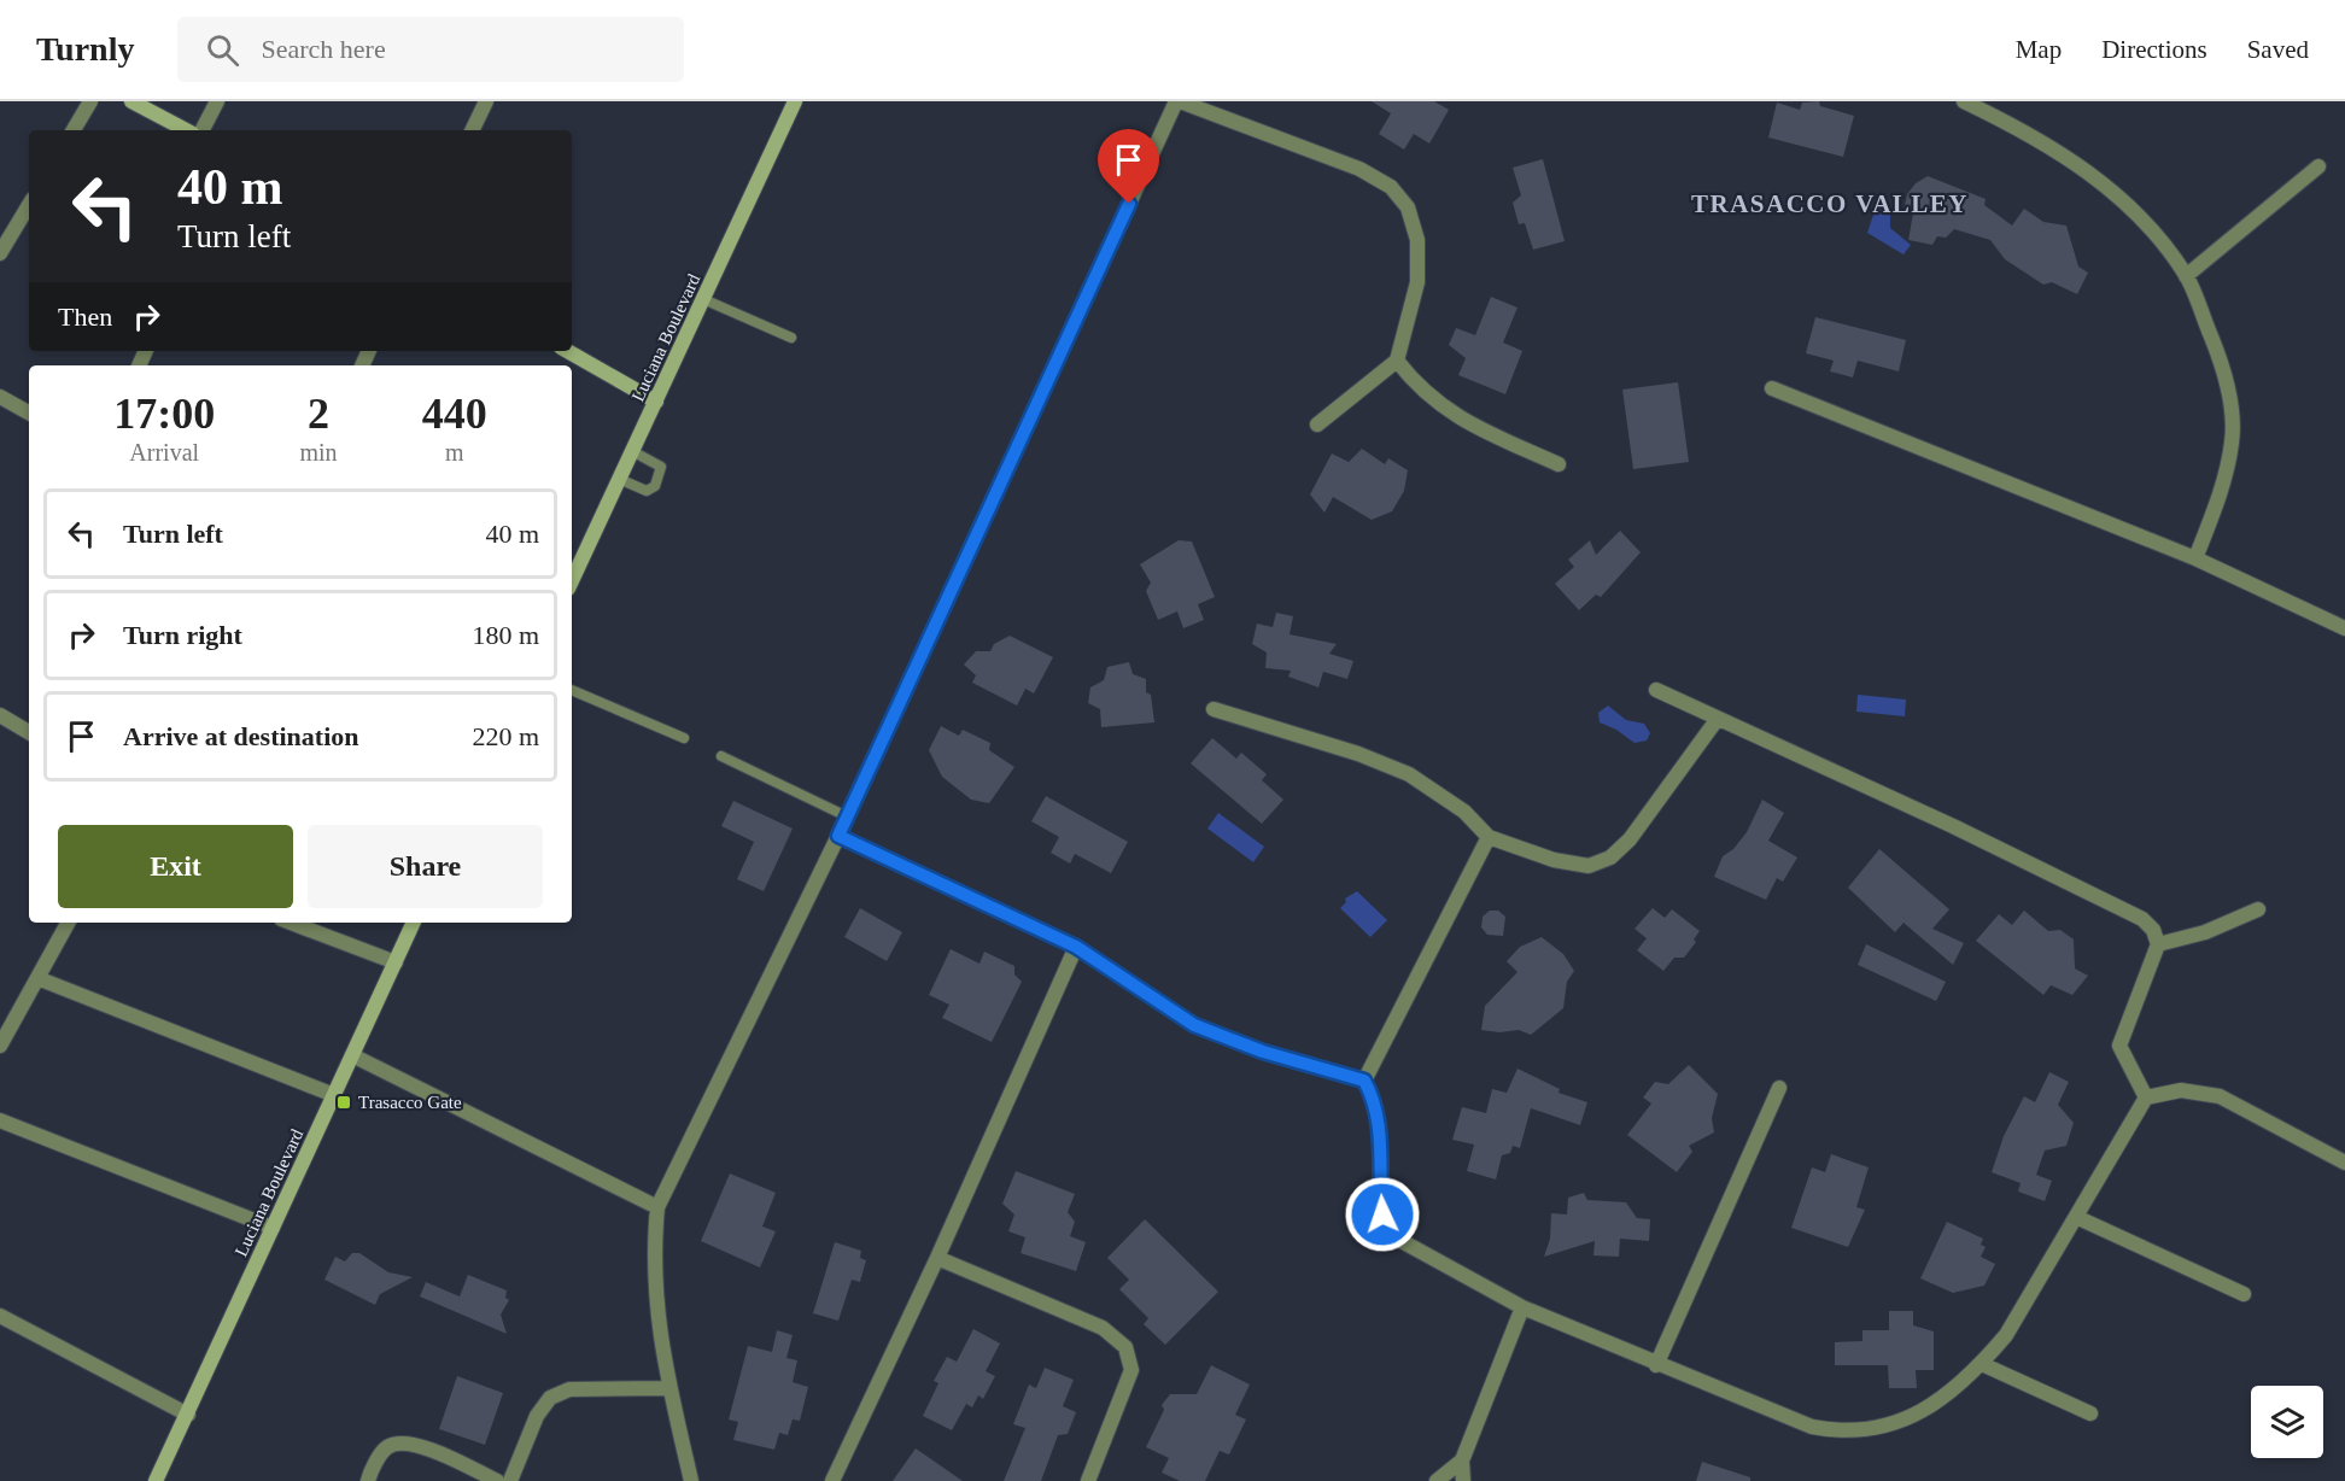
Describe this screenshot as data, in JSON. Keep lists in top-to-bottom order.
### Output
{
  "streets": {
    "street": ["Luciana Boulevard"]
  },
  "districts": ["TRASACCO VALLEY"],
  "places": {
    "transit": ["Trasacco Gate"]
  },
  "page": {
    "header": "Turnly",
    "search": "Search here",
    "nav": ["Map", "Directions", "Saved"],
    "turn": ["40 m", "Turn left"],
    "then": "Then",
    "eta": [
      "17:00",
      "Arrival",
      "2",
      "min",
      "440",
      "m"
    ],
    "list": [
      {
        "name": "Turn left",
        "value": "40 m"
      },
      {
        "name": "Turn right",
        "value": "180 m"
      },
      {
        "name": "Arrive at destination",
        "value": "220 m"
      }
    ],
    "buttons": ["Exit", "Share"]
  }
}
